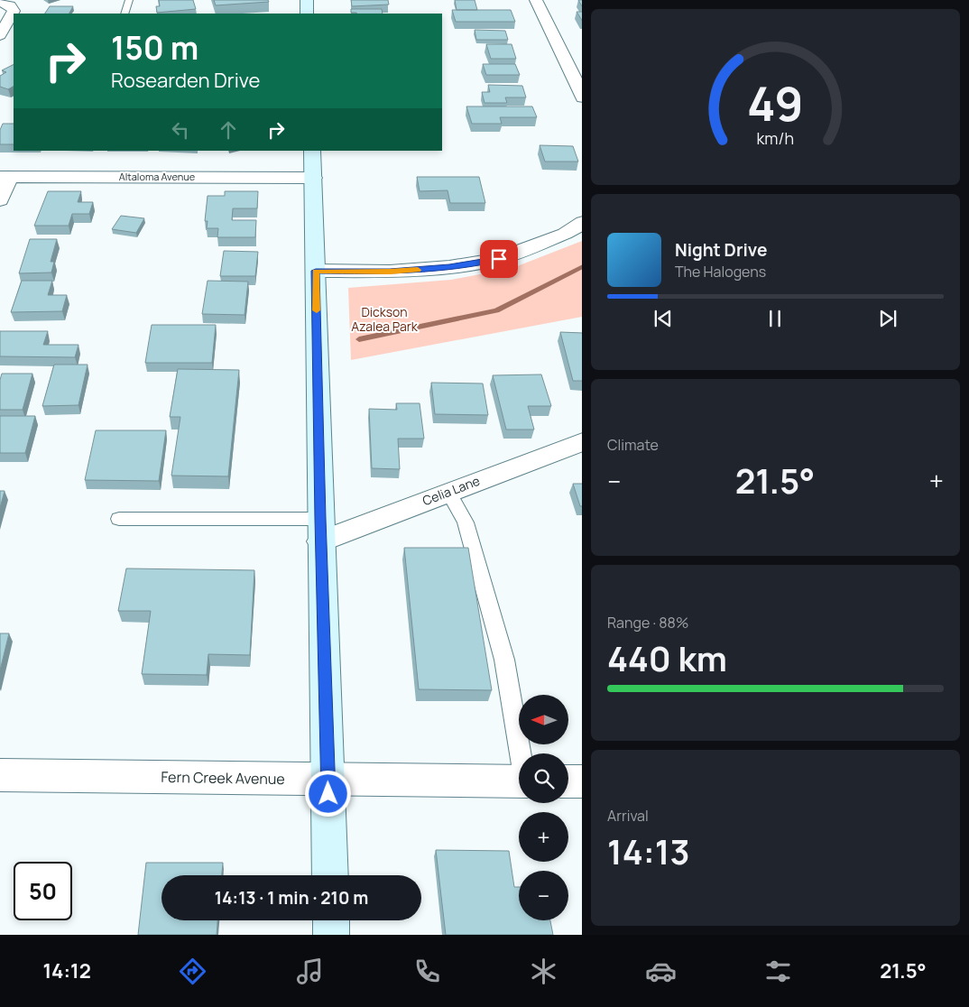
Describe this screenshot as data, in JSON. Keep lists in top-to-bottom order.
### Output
{
  "streets": {
    "street": ["Altaloma Avenue", "Celia Lane", "Fern Creek Avenue"]
  },
  "parks": ["Dickson Azalea Park"],
  "north": "left",
  "page": {
    "turn": ["150 m", "Rosearden Drive"],
    "song": ["Night Drive", "The Halogens"],
    "tile": [
      "Climate",
      ["Range · 88%", "440 km"],
      ["Arrival", "14:13"]
    ],
    "heat": ["−", "21.5°", "+"],
    "map_buttons": ["+", "−"],
    "limit": "50",
    "trip": "14:13 · 1 min · 210 m",
    "tabs": ["14:12", "21.5°"],
    "gauge": ["49", "km/h"]
  }
}
